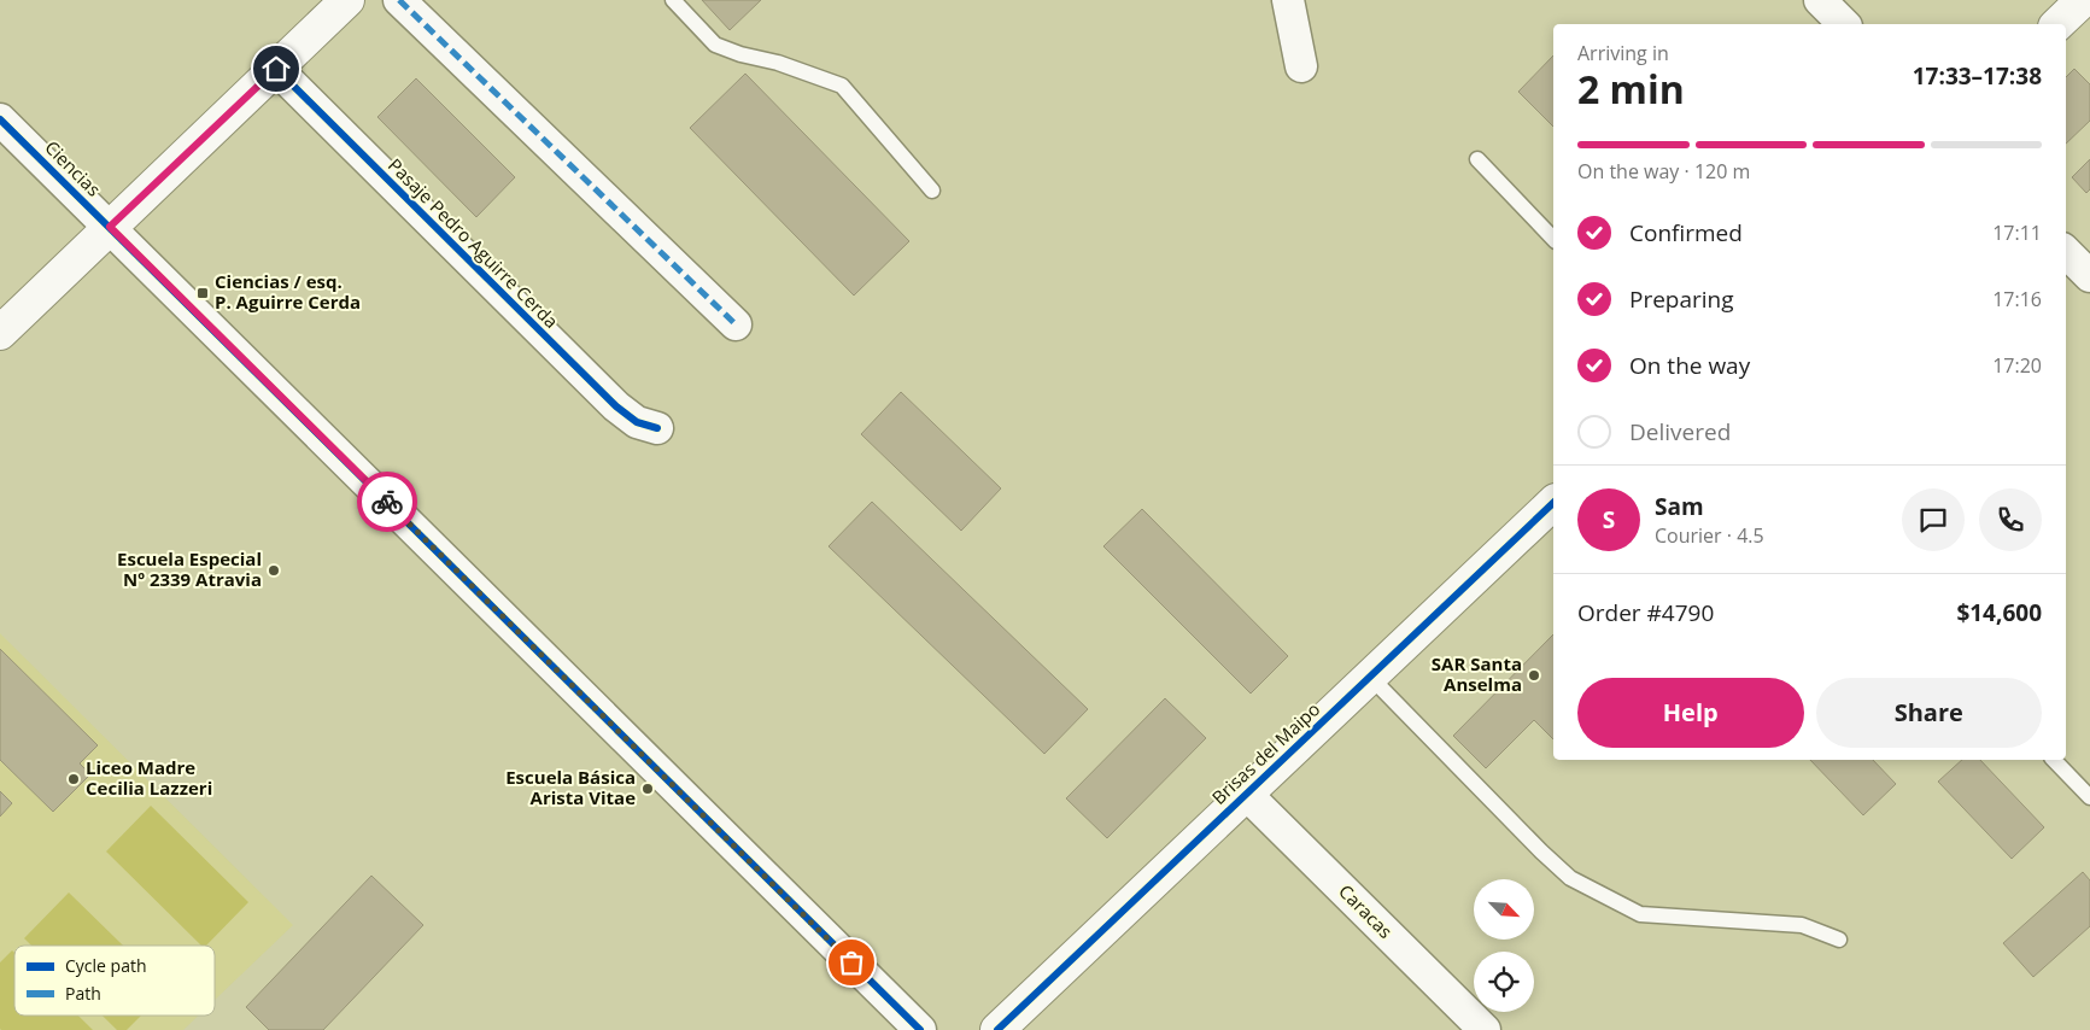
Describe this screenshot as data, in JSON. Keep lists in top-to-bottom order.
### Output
{
  "streets": {
    "street": [
      "Ciencias",
      "Pasaje Pedro Aguirre Cerda",
      "Brisas del Maipo",
      "Caracas"
    ]
  },
  "crossings": [
    ["Brisas del Maipo", "Caracas"]
  ],
  "places": {
    "transit": ["Ciencias / esq. P. Aguirre Cerda"],
    "other": [
      "Escuela Especial Nº 2339 Atravia",
      "SAR Santa Anselma",
      "Liceo Madre Cecilia Lazzeri",
      "Escuela Básica Arista Vitae"
    ]
  },
  "legend": ["Cycle path", "Path"],
  "north": "bottom right",
  "page": {
    "heading": ["2 min", "Arriving in", "17:33–17:38"],
    "panel": [
      "Sam",
      "Courier · 4.5",
      "Order #4790",
      "$14,600"
    ],
    "bar": "On the way · 120 m",
    "list": [
      ["Confirmed", "17:11"],
      ["Preparing", "17:16"],
      ["On the way", "17:20"],
      "Delivered"
    ],
    "round": "S",
    "buttons": ["Help", "Share"]
  }
}
